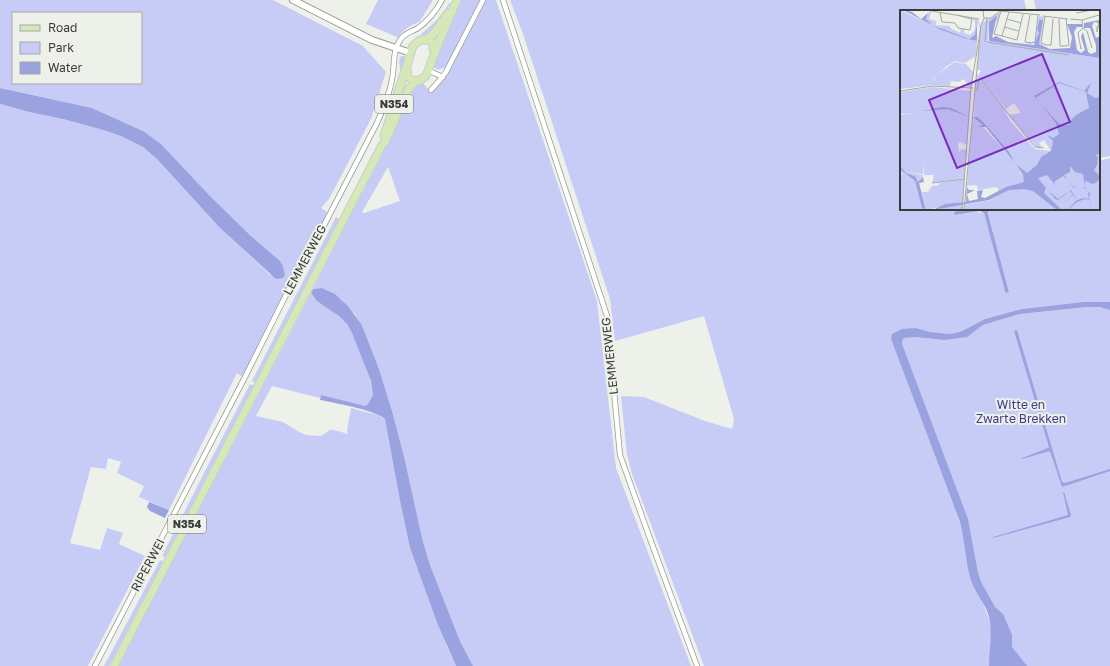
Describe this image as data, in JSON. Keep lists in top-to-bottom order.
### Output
{
  "streets": {
    "main road": ["N354", "LEMMERWEG", "RIPERWEI"]
  },
  "crossings": [
    ["N354", "LEMMERWEG"],
    ["LEMMERWEG", "RIPERWEI"]
  ],
  "parks": ["Witte en Zwarte Brekken"],
  "legend": ["Road", "Park", "Water"]
}
